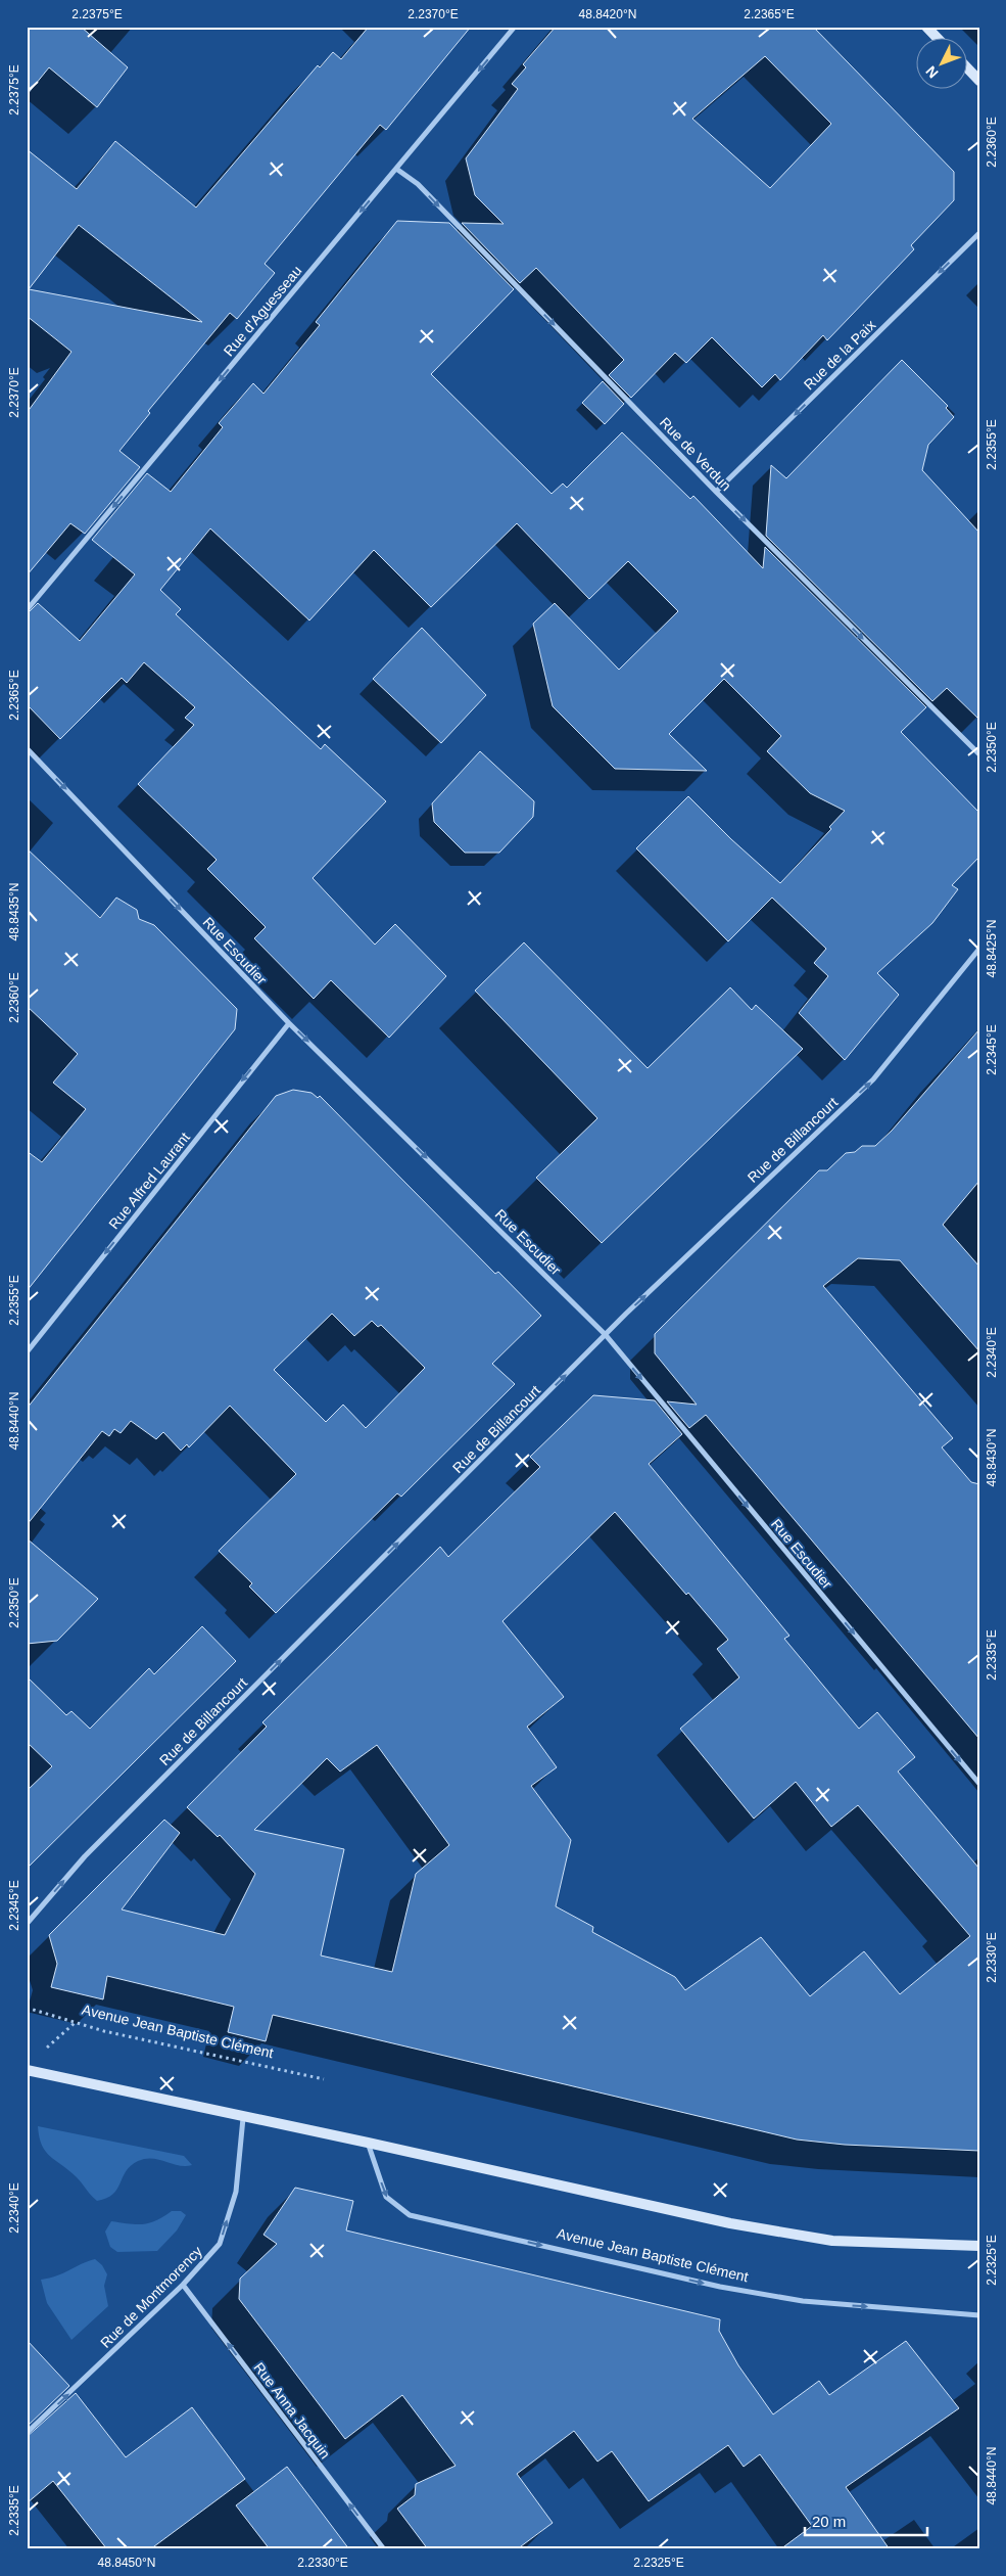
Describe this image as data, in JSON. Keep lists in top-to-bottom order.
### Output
{
  "streets": {
    "street": [
      "Rue d'Aguesseau",
      "Rue de la Paix",
      "Rue de Verdun",
      "Rue Escudier",
      "Rue de Billancourt",
      "Rue Alfred Laurant",
      "Avenue Jean Baptiste Clément",
      "Rue de Montmorency",
      "Rue Anna Jacquin"
    ]
  },
  "crossings": [
    ["Rue d'Aguesseau", "Rue de Verdun"],
    ["Rue de la Paix", "Rue de Verdun"],
    ["Rue Escudier", "Rue de Billancourt"],
    ["Rue Escudier", "Rue Alfred Laurant"],
    ["Rue de Montmorency", "Rue Anna Jacquin"]
  ],
  "one_way": [
    "Rue d'Aguesseau",
    "Rue de la Paix",
    "Rue de Verdun",
    "Rue Escudier",
    "Rue de Billancourt",
    "Rue Alfred Laurant",
    "Avenue Jean Baptiste Clément",
    "Rue de Montmorency",
    "Rue Anna Jacquin"
  ],
  "scale_bar": "20 m",
  "north": "bottom left",
  "coordinates": [
    "2.2375°E",
    "2.2370°E",
    "48.8420°N",
    "2.2365°E",
    "2.2360°E",
    "2.2355°E",
    "2.2350°E",
    "48.8435°N",
    "48.8425°N",
    "2.2345°E",
    "2.2340°E",
    "48.8440°N",
    "48.8430°N",
    "2.2335°E",
    "2.2330°E",
    "2.2325°E",
    "48.8450°N"
  ]
}
